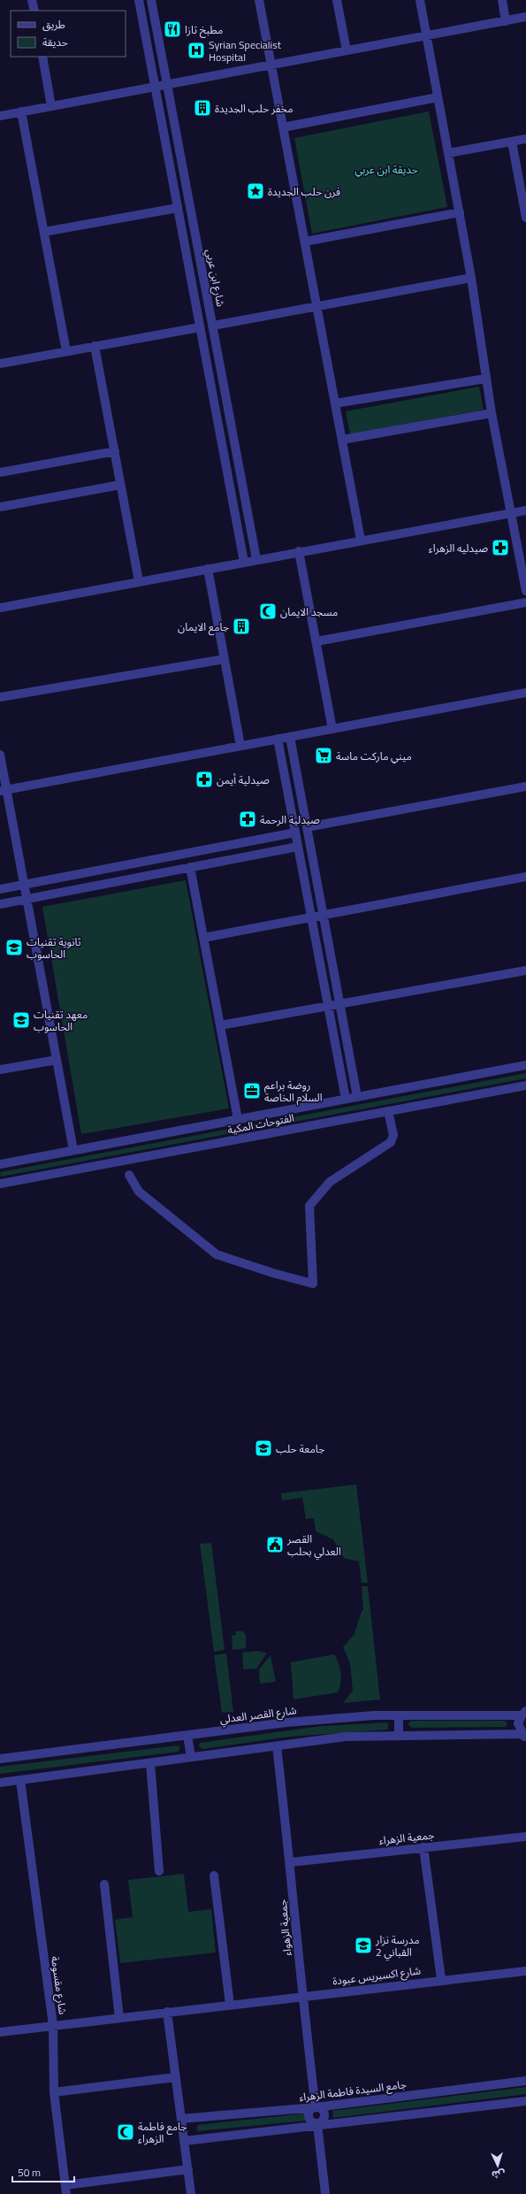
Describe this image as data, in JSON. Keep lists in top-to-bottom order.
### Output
{
  "streets": {
    "street": [
      "شارع ابن عربي",
      "الفتوحات المكية",
      "شارع القصر العدلي",
      "جمعية الزهراء",
      "جمعية الزهواء",
      "شارع اكسبريس عبودة",
      "شارع مقسومة",
      "جامع السيدة فاطمة الزهراء"
    ]
  },
  "crossings": [
    ["جمعية الزهراء", "جمعية الزهواء"],
    ["جمعية الزهواء", "شارع اكسبريس عبودة"],
    ["جمعية الزهواء", "جامع السيدة فاطمة الزهراء"],
    ["شارع اكسبريس عبودة", "شارع مقسومة"]
  ],
  "parks": ["حديقة ابن عربي"],
  "places": {
    "restaurant": ["مطبخ تازا"],
    "hospital": ["Syrian Specialist Hospital"],
    "building": ["مخفر حلب الجديدة", "جامع الايمان"],
    "place": ["فرن حلب الجديدة"],
    "pharmacy": ["صيدليه الزهراء", "صيدلية أيمن", "صيدلية الرحمة"],
    "mosque": ["مسجد الايمان", "جامع فاطمة الزهراء"],
    "supermarket": ["ميني ماركت ماسة"],
    "school or university": [
      "ثانوية تقنيات الحاسوب",
      "معهد تقنيات الحاسوب",
      "جامعة حلب",
      "مدرسة نزار القباني 2"
    ],
    "office": ["روضة براعم السلام الخاصة"],
    "public building": ["القصر العدلي بحلب"]
  },
  "legend": ["طريق", "حديقة"],
  "scale_bar": "50 m",
  "north": "bottom"
}
